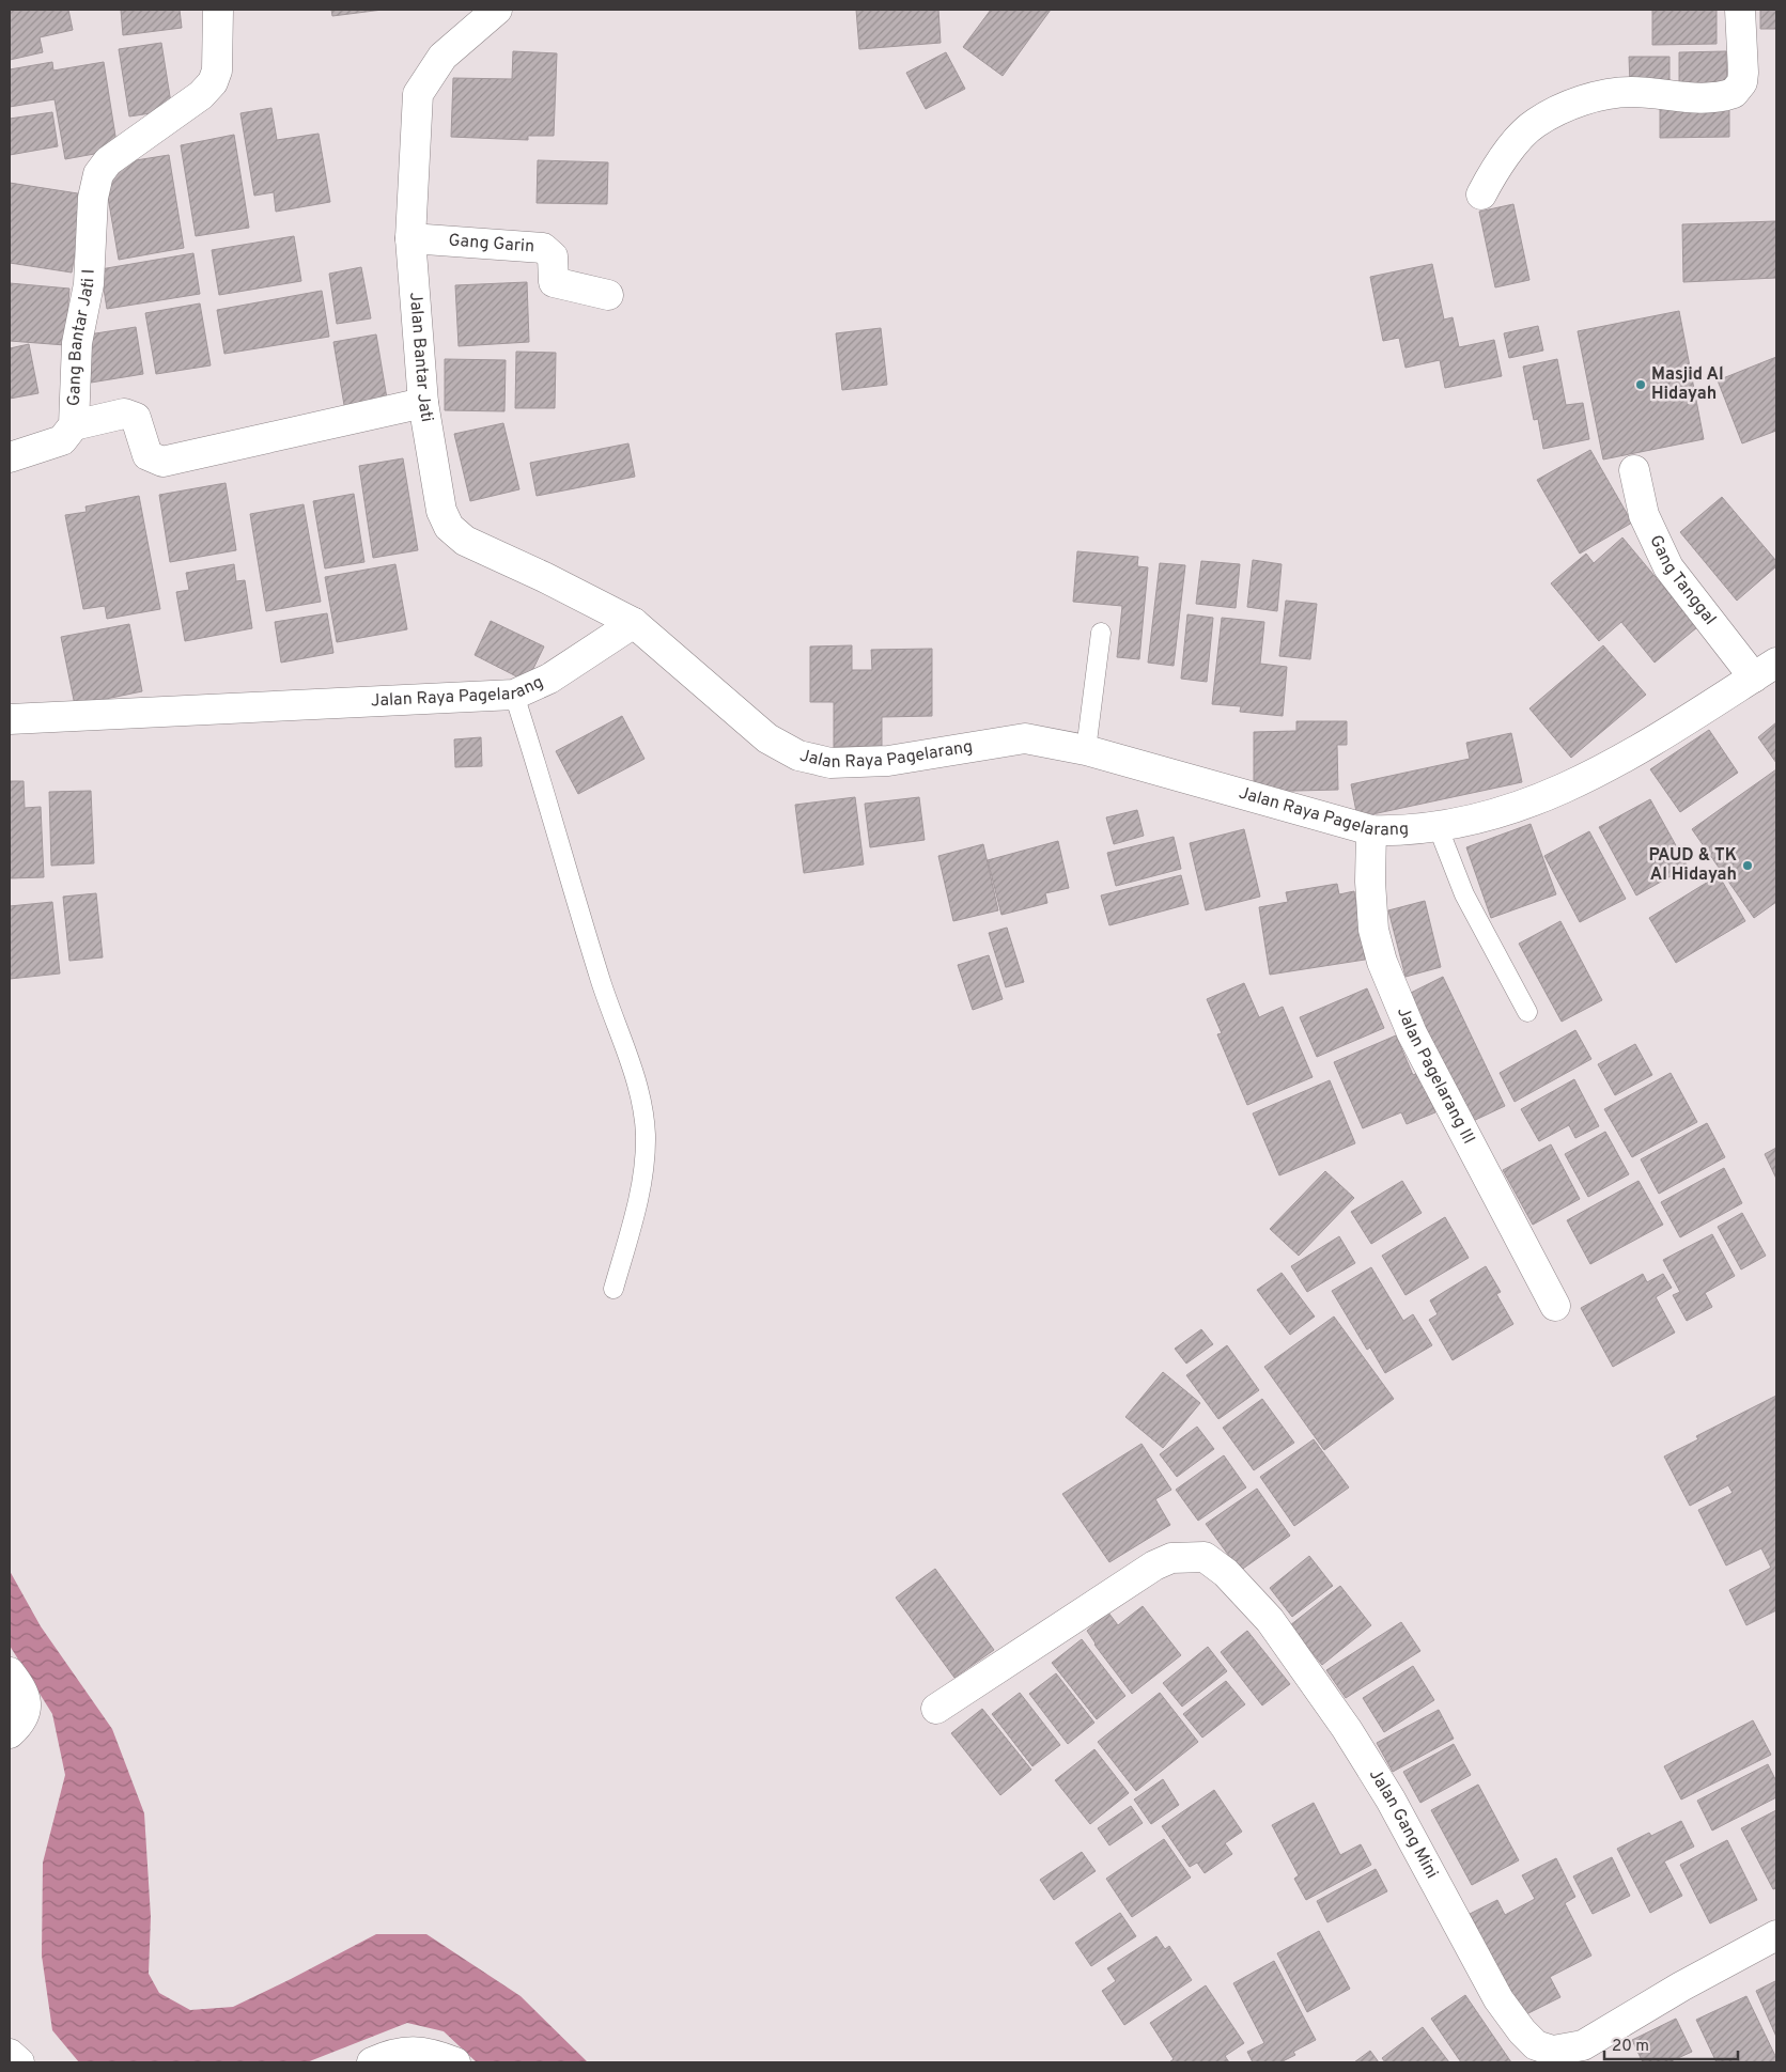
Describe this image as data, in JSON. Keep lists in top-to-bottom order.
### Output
{
  "streets": {
    "street": [
      "Gang Garin",
      "Gang Bantar Jati I",
      "Jalan Bantar Jati",
      "Gang Tanggal",
      "Jalan Raya Pagelarang",
      "Jalan Pagelarang III",
      "Jalan Gang Mini"
    ]
  },
  "crossings": [
    ["Gang Garin", "Jalan Bantar Jati"],
    ["Jalan Bantar Jati", "Jalan Raya Pagelarang"],
    ["Gang Tanggal", "Jalan Raya Pagelarang"],
    ["Jalan Raya Pagelarang", "Jalan Pagelarang III"]
  ],
  "places": ["Masjid Al Hidayah", "PAUD & TK Al Hidayah"],
  "scale_bar": "20 m"
}
